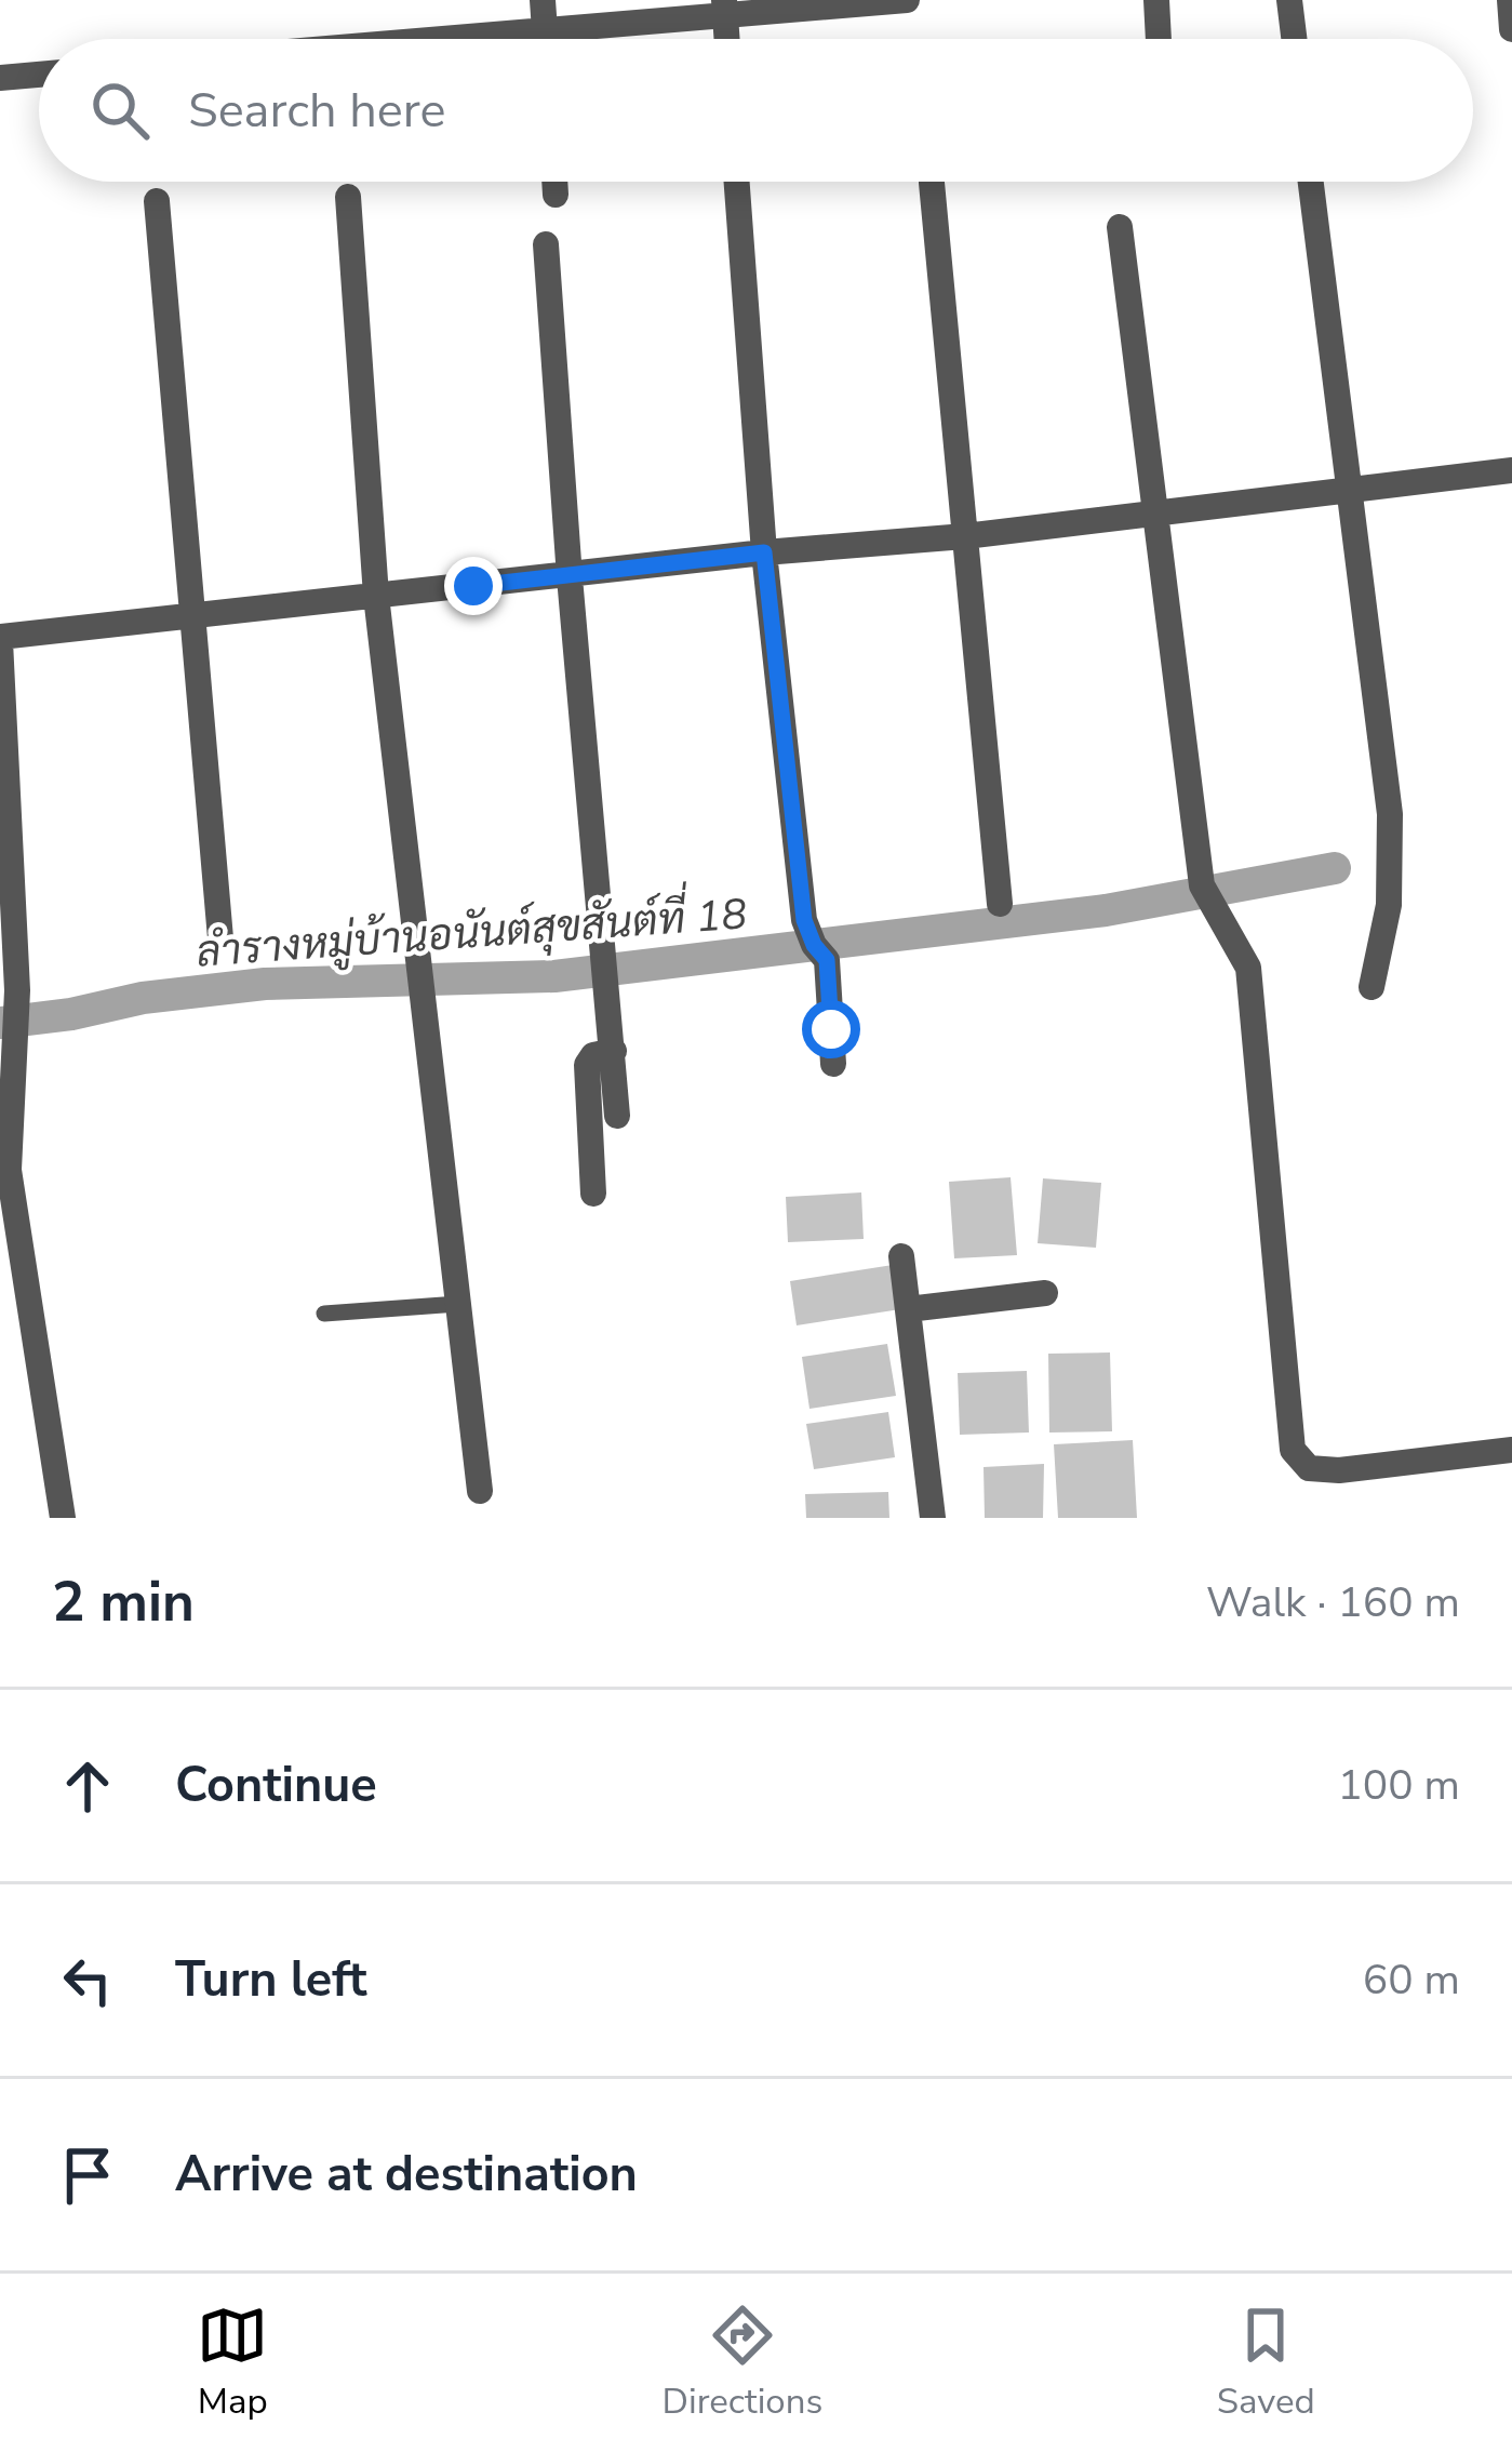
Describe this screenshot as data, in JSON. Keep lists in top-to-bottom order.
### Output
{
  "water": ["ลำรางหมู่บ้านอนันต์สุขสันต์ที่ 18"],
  "page": {
    "search": "Search here",
    "heading": ["2 min", "Walk · 160 m"],
    "list": [
      ["Continue", "100 m"],
      ["Turn left", "60 m"],
      "Arrive at destination"
    ],
    "nav": ["Map", "Directions", "Saved"]
  }
}
